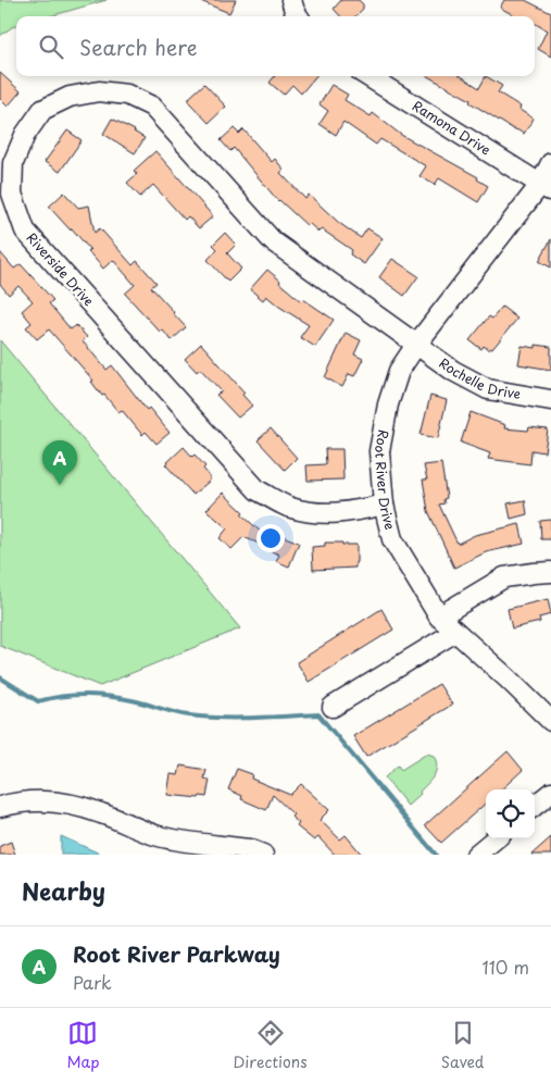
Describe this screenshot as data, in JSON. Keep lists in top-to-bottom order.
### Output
{
  "streets": {
    "street": [
      "Ramona Drive",
      "Riverside Drive",
      "Rochelle Drive",
      "Root River Drive"
    ]
  },
  "crossings": [
    ["Ramona Drive", "Root River Drive"],
    ["Riverside Drive", "Rochelle Drive"],
    ["Riverside Drive", "Root River Drive"],
    ["Rochelle Drive", "Root River Drive"]
  ],
  "page": {
    "search": "Search here",
    "pins": "A",
    "heading": "Nearby",
    "list": [
      {
        "mark": "A",
        "name": "Root River Parkway",
        "note": "Park",
        "value": "110 m"
      }
    ],
    "nav": ["Map", "Directions", "Saved"]
  }
}
